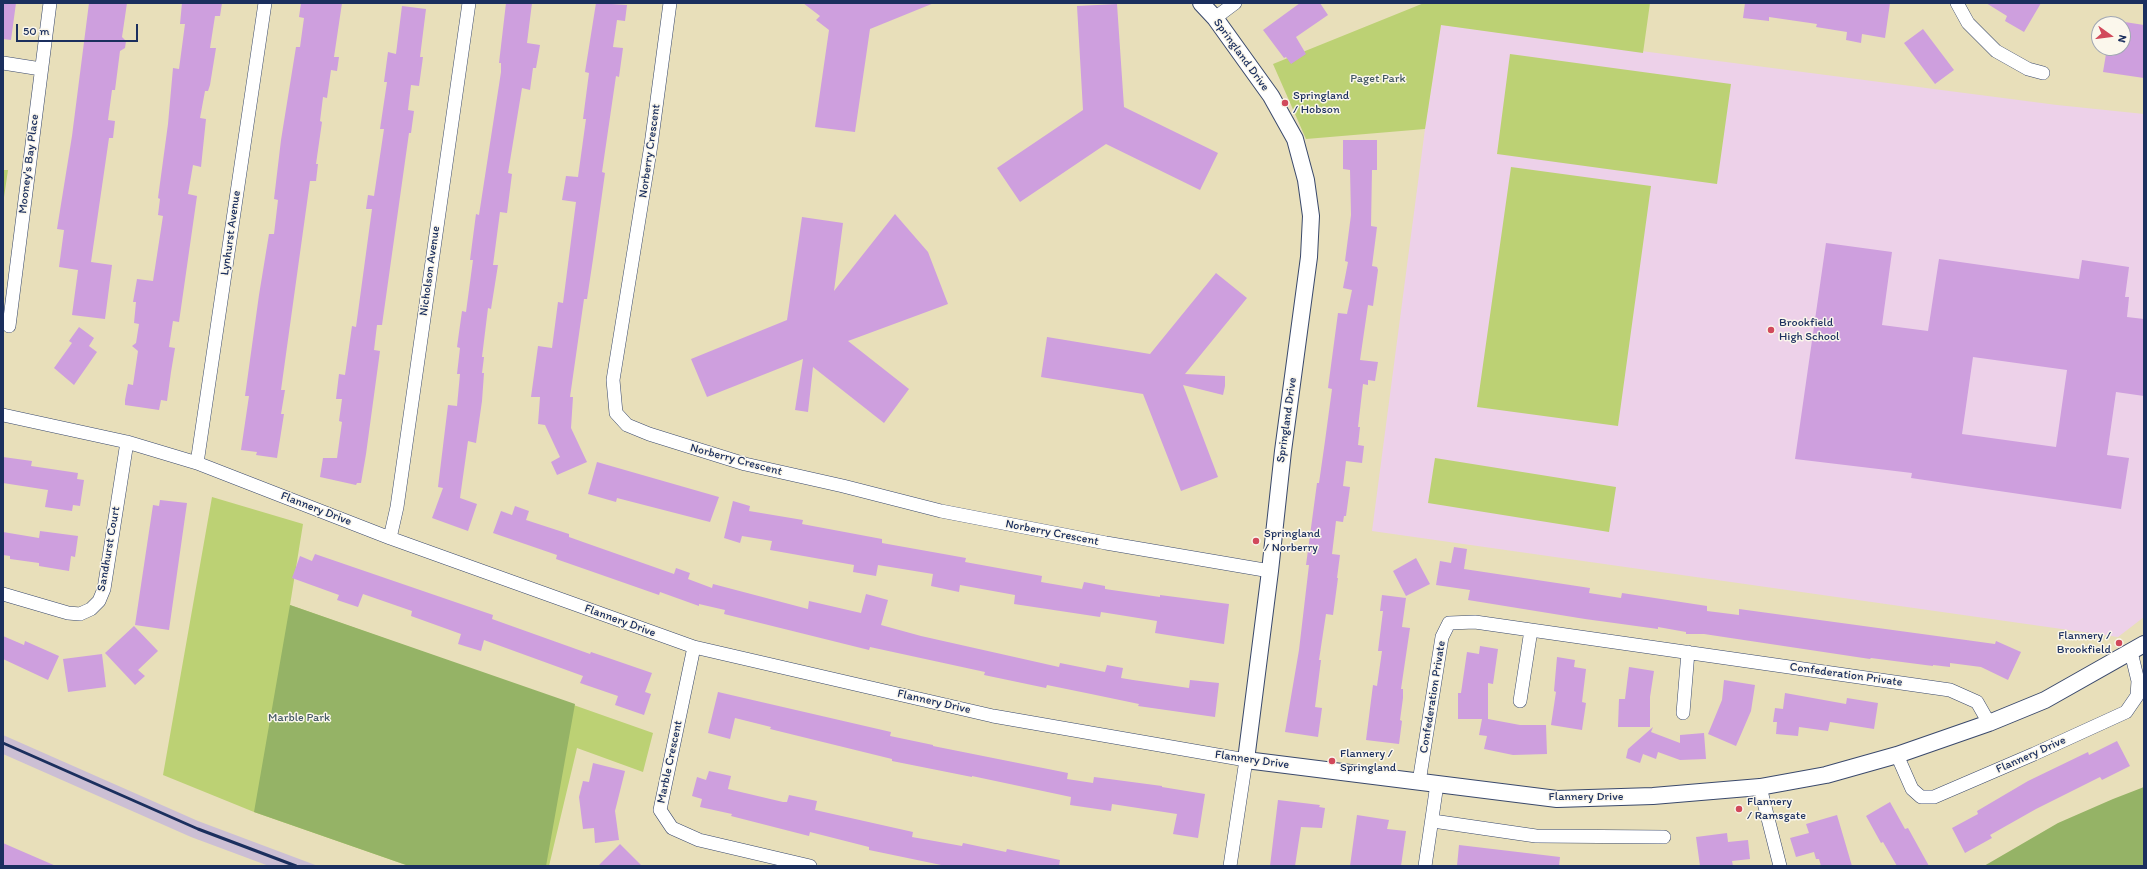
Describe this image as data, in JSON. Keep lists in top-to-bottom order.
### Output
{
  "streets": {
    "street": [
      "Springland Drive",
      "Norberry Crescent",
      "Mooney's Bay Place",
      "Lynhurst Avenue",
      "Nicholson Avenue",
      "Flannery Drive",
      "Sandhurst Court",
      "Confederation Private",
      "Marble Crescent"
    ]
  },
  "crossings": [
    ["Springland Drive", "Norberry Crescent"],
    ["Springland Drive", "Flannery Drive"],
    ["Lynhurst Avenue", "Flannery Drive"],
    ["Nicholson Avenue", "Flannery Drive"],
    ["Flannery Drive", "Sandhurst Court"],
    ["Flannery Drive", "Confederation Private"],
    ["Flannery Drive", "Marble Crescent"]
  ],
  "parks": ["Paget Park", "Marble Park"],
  "places": [
    "Springland / Hobson",
    "Brookfield High School",
    "Springland / Norberry",
    "Flannery / Brookfield",
    "Flannery / Springland",
    "Flannery / Ramsgate"
  ],
  "scale_bar": "50 m",
  "north": "right"
}
